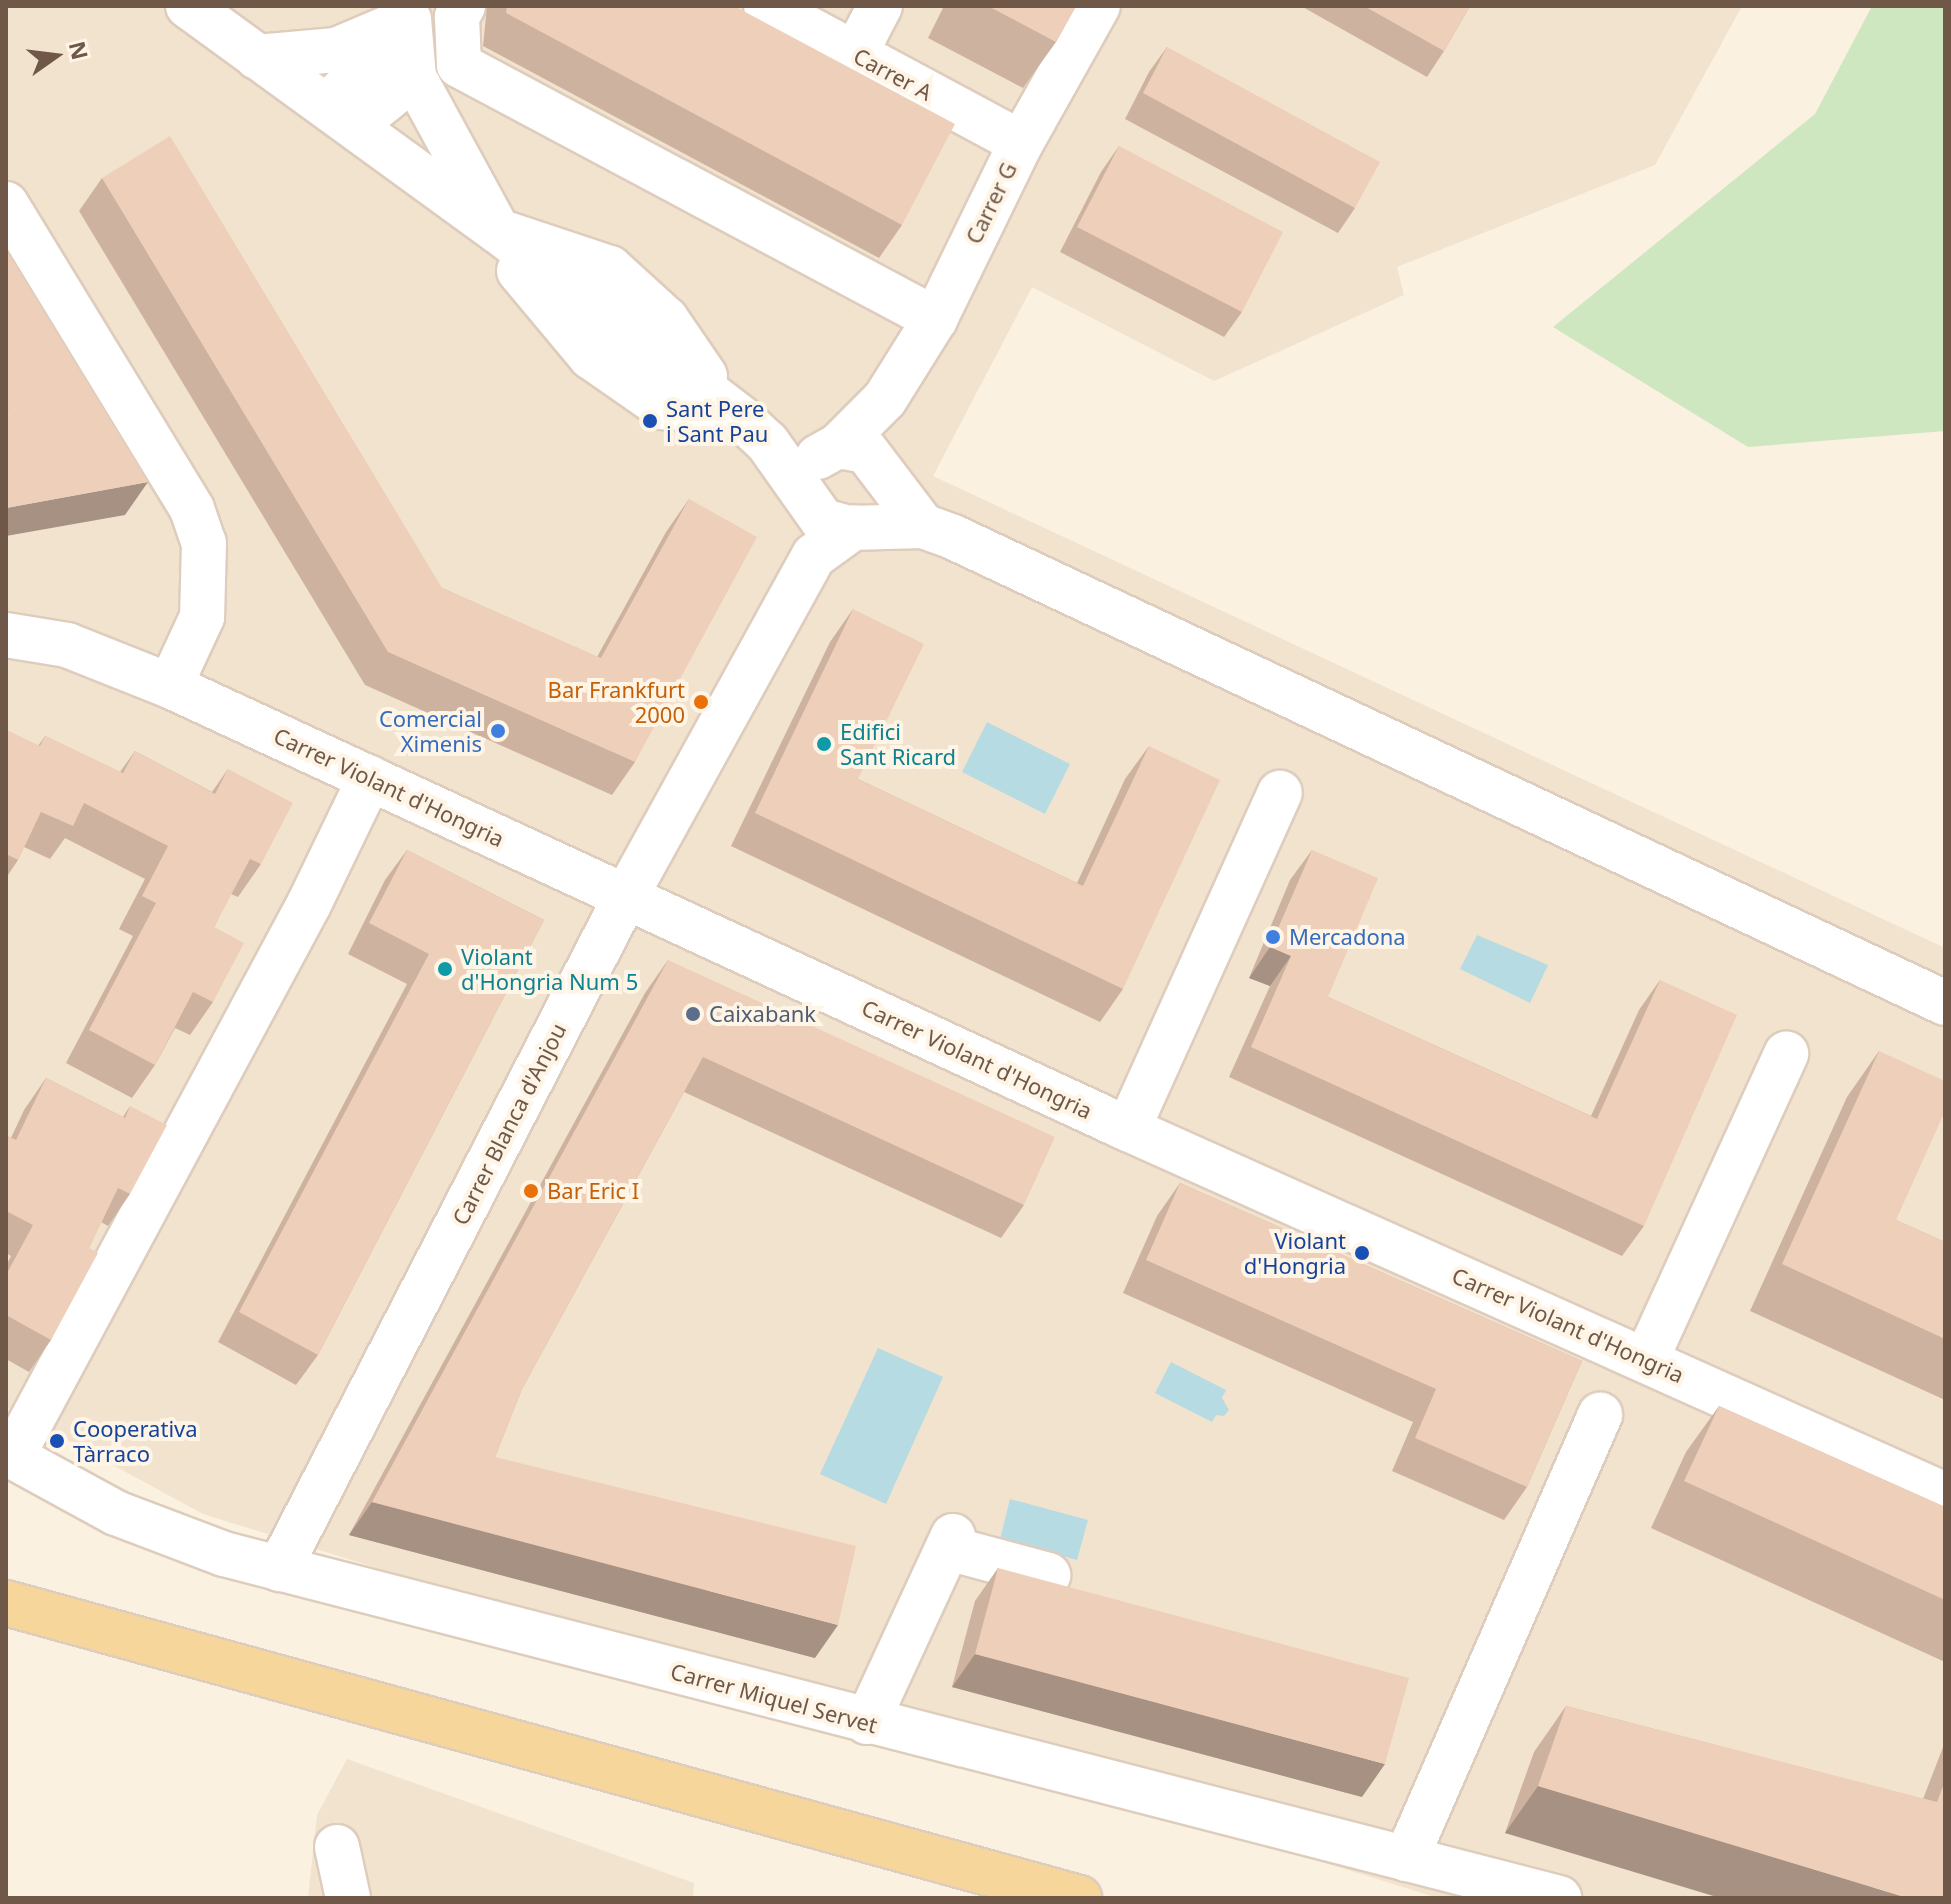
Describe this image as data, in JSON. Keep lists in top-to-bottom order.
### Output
{
  "streets": {
    "street": [
      "Carrer A",
      "Carrer G",
      "Carrer Violant d'Hongria",
      "Carrer Blanca d'Anjou",
      "Carrer Miquel Servet"
    ]
  },
  "crossings": [
    ["Carrer A", "Carrer G"],
    ["Carrer G", "Carrer Blanca d'Anjou"],
    ["Carrer Violant d'Hongria", "Carrer Blanca d'Anjou"],
    ["Carrer Blanca d'Anjou", "Carrer Miquel Servet"]
  ],
  "places": [
    "Sant Pere i Sant Pau",
    "Bar Frankfurt 2000",
    "Comercial Ximenis",
    "Edifici Sant Ricard",
    "Mercadona",
    "Violant d'Hongria Num 5",
    "Caixabank",
    "Bar Eric I",
    "Violant d'Hongria",
    "Cooperativa Tàrraco"
  ],
  "north": "right"
}
